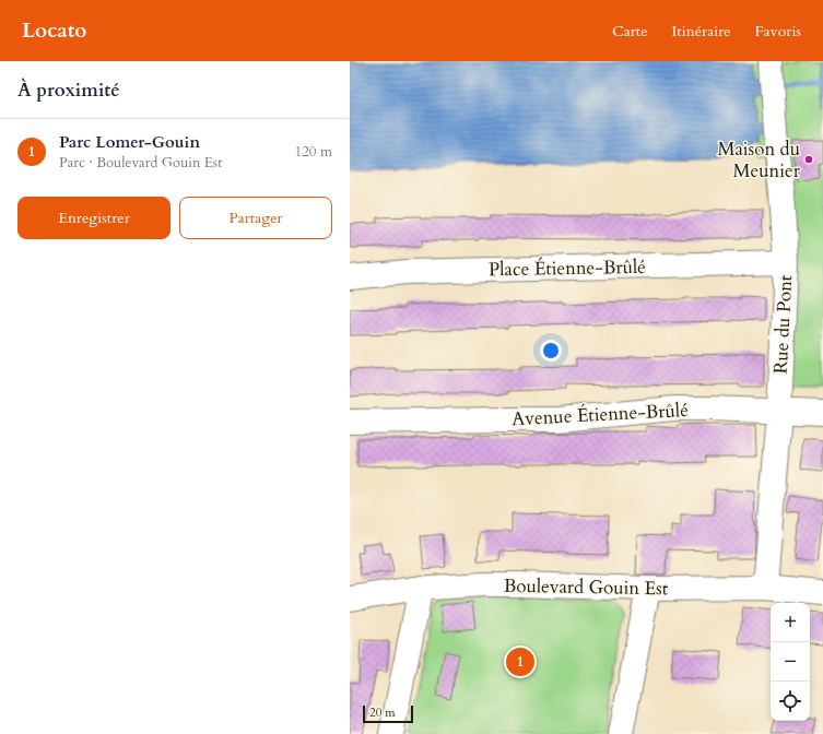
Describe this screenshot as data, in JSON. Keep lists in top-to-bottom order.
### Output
{
  "streets": {
    "street": [
      "Place Étienne-Brûlé",
      "Rue du Pont",
      "Avenue Étienne-Brûlé",
      "Boulevard Gouin Est"
    ]
  },
  "crossings": [
    ["Place Étienne-Brûlé", "Rue du Pont"],
    ["Rue du Pont", "Avenue Étienne-Brûlé"],
    ["Rue du Pont", "Boulevard Gouin Est"]
  ],
  "places": ["Maison du Meunier"],
  "scale_bar": "20 m",
  "page": {
    "header": "Locato",
    "nav": ["Carte", "Itinéraire", "Favoris"],
    "heading": "À proximité",
    "list": [
      {
        "mark": "1",
        "name": "Parc Lomer-Gouin",
        "note": "Parc · Boulevard Gouin Est",
        "value": "120 m"
      }
    ],
    "buttons": ["Enregistrer", "Partager"],
    "map_buttons": ["+", "−"],
    "pins": "1",
    "scale": "20 m"
  }
}
